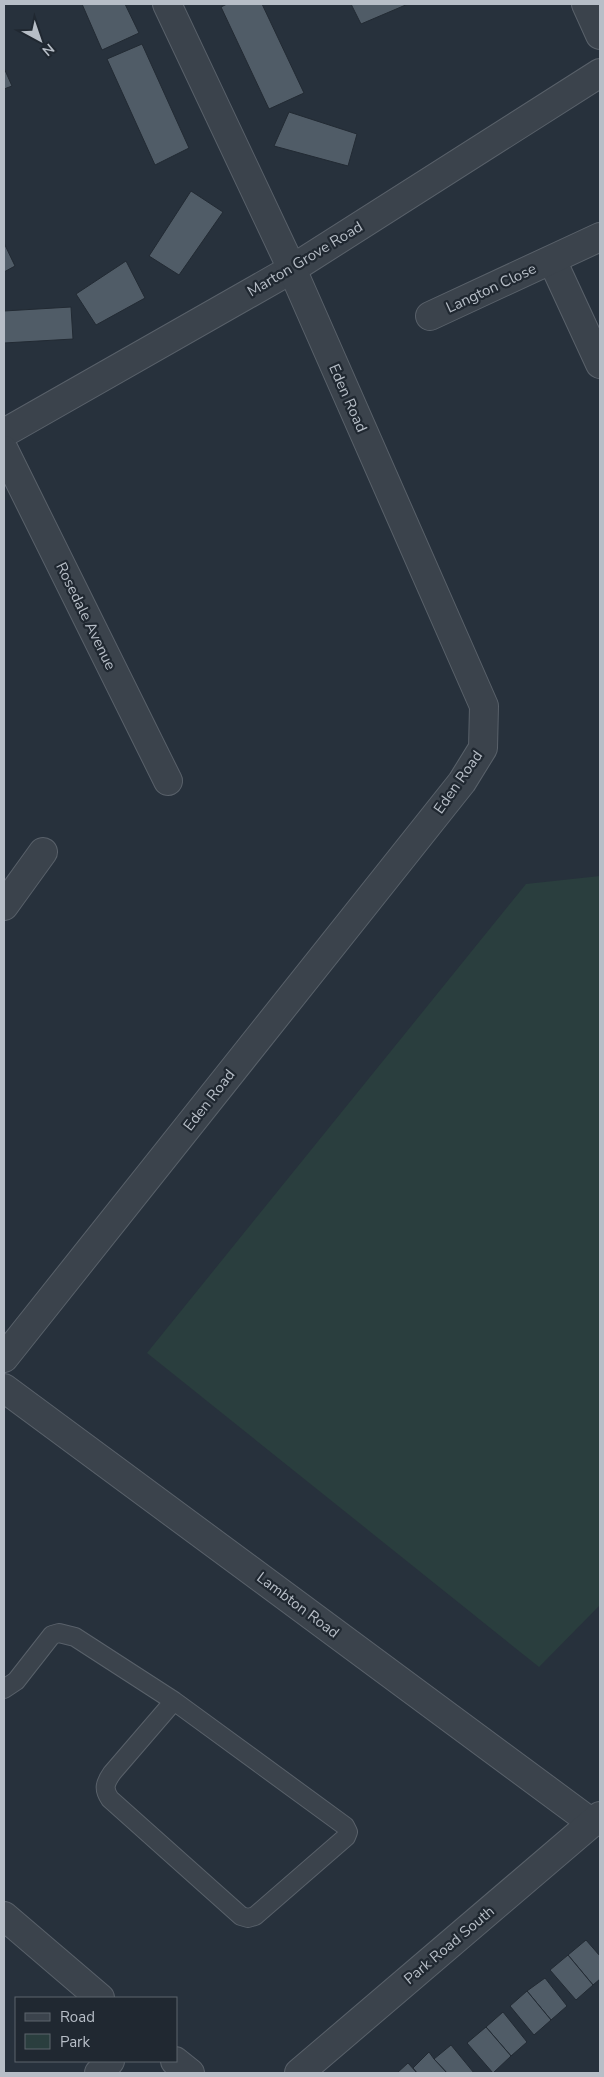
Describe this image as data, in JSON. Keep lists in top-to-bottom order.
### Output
{
  "streets": {
    "street": [
      "Marton Grove Road",
      "Langton Close",
      "Eden Road",
      "Rosedale Avenue",
      "Lambton Road",
      "Park Road South"
    ]
  },
  "crossings": [
    ["Marton Grove Road", "Eden Road"],
    ["Lambton Road", "Park Road South"]
  ],
  "legend": ["Road", "Park"],
  "north": "bottom right"
}
